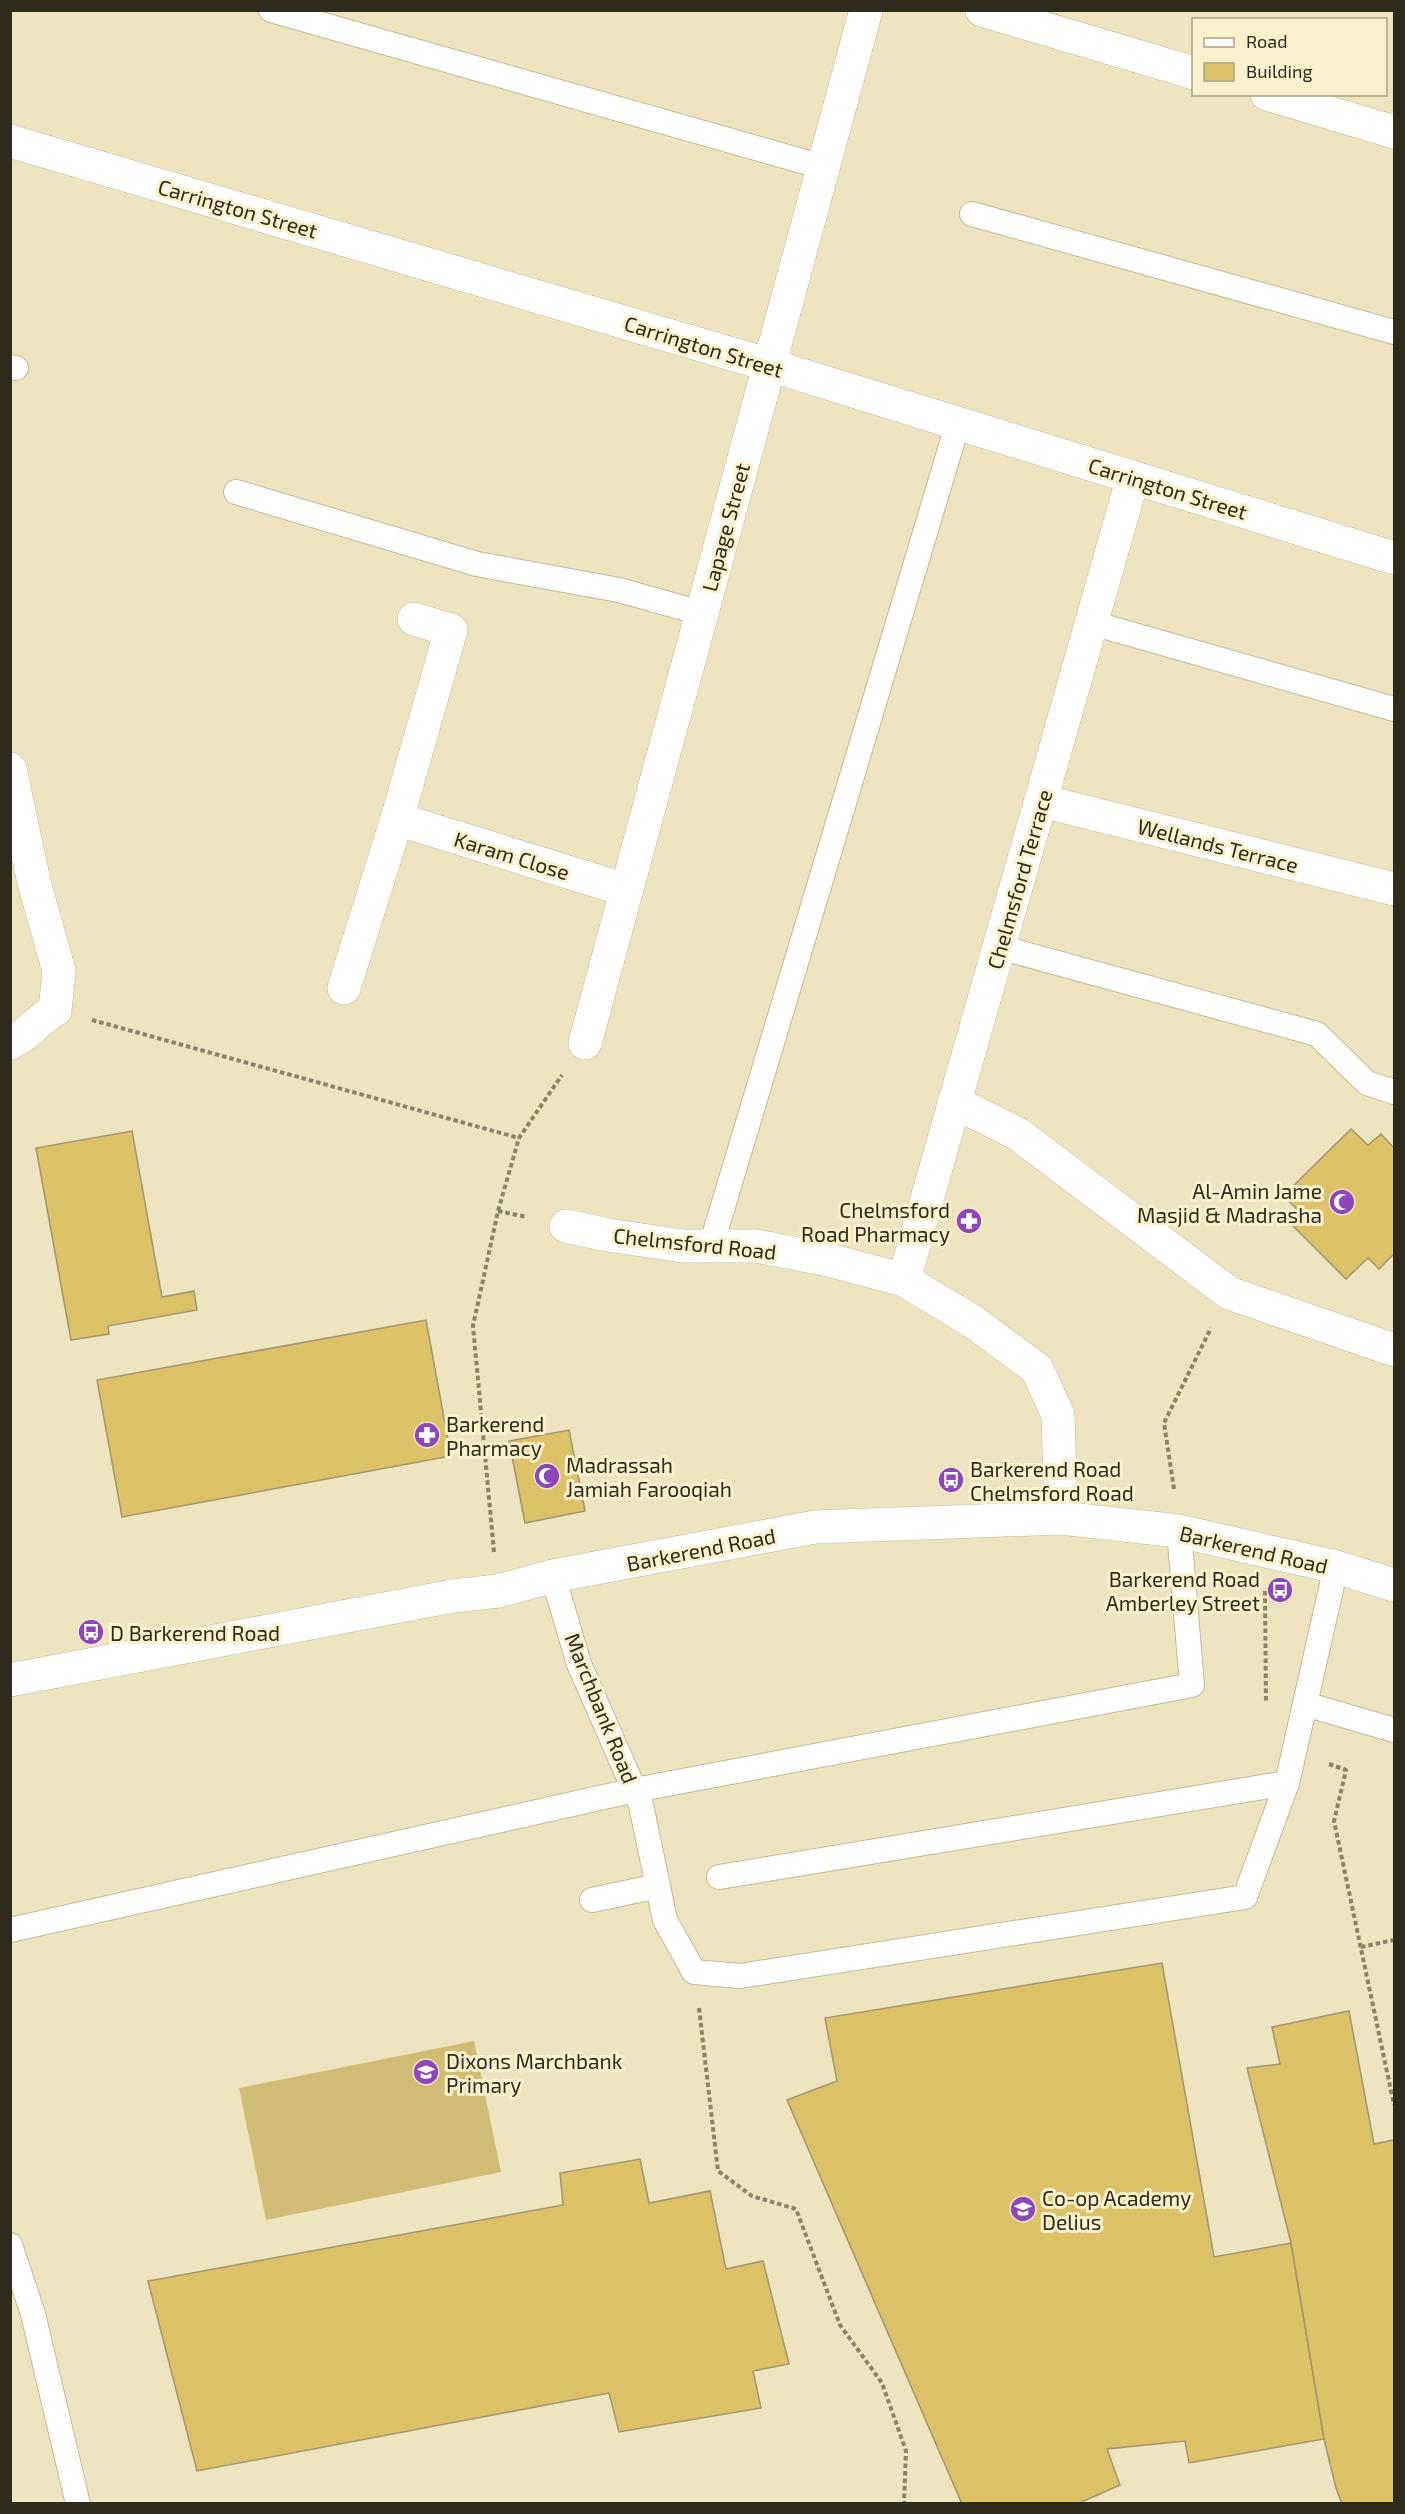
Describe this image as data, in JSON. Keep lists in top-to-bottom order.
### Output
{
  "streets": {
    "street": [
      "Carrington Street",
      "Lapage Street",
      "Wellands Terrace",
      "Karam Close",
      "Chelmsford Terrace",
      "Chelmsford Road",
      "Barkerend Road"
    ],
    "lane": ["Marchbank Road"]
  },
  "crossings": [
    ["Carrington Street", "Lapage Street"],
    ["Carrington Street", "Chelmsford Terrace"],
    ["Lapage Street", "Karam Close"],
    ["Wellands Terrace", "Chelmsford Terrace"],
    ["Chelmsford Terrace", "Chelmsford Road"],
    ["Chelmsford Road", "Barkerend Road"],
    ["Barkerend Road", "Marchbank Road"]
  ],
  "places": {
    "mosque": ["Al-Amin Jame Masjid & Madrasha", "Madrassah Jamiah Farooqiah"],
    "pharmacy": ["Chelmsford Road Pharmacy", "Barkerend Pharmacy"],
    "bus stop": ["Barkerend Road Chelmsford Road", "Barkerend Road Amberley Street", "D Barkerend Road"],
    "school or university": ["Dixons Marchbank Primary", "Co-op Academy Delius"]
  },
  "legend": ["Road", "Building"]
}
